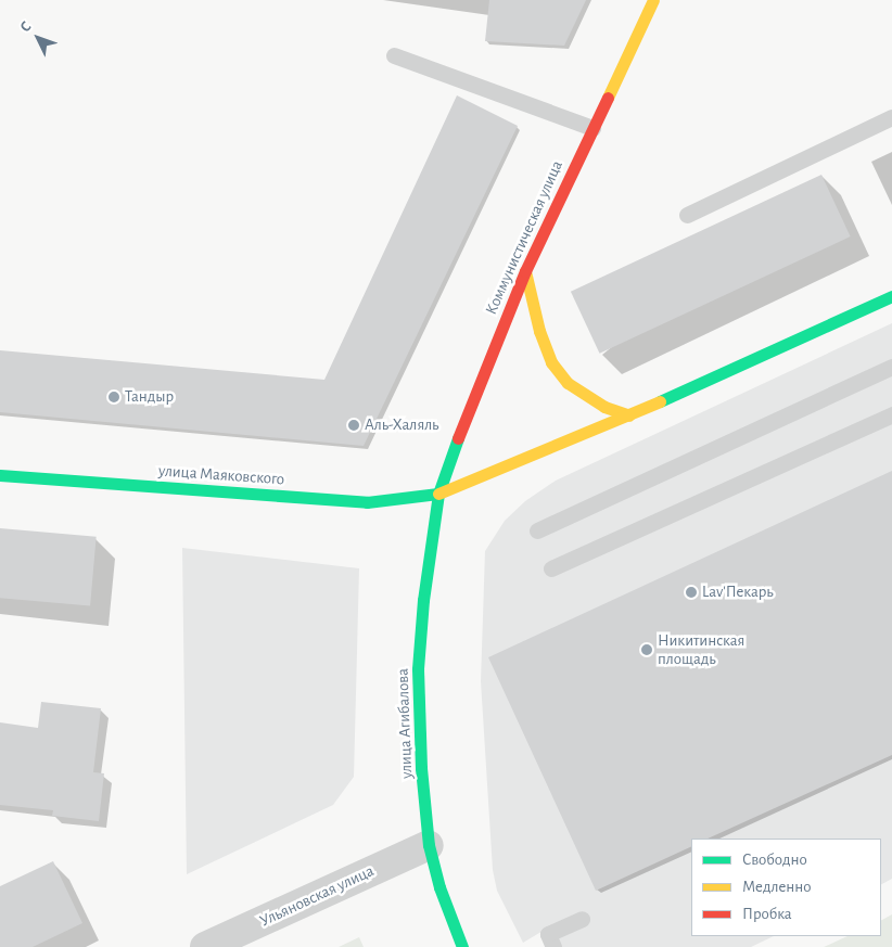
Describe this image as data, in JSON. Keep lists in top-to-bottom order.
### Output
{
  "streets": {
    "main road": ["Коммунистическая улица", "улица Маяковского", "улица Агибалова"],
    "street": ["Ульяновская улица"]
  },
  "crossings": [
    ["Коммунистическая улица", "улица Маяковского"],
    ["Коммунистическая улица", "улица Агибалова"],
    ["улица Маяковского", "улица Агибалова"],
    ["улица Агибалова", "Ульяновская улица"]
  ],
  "places": [
    "Тандыр",
    "Аль-Халяль",
    "Lav'Пекарь",
    "Никитинская площадь"
  ],
  "legend": ["Свободно", "Медленно", "Пробка"],
  "north": "top left"
}
